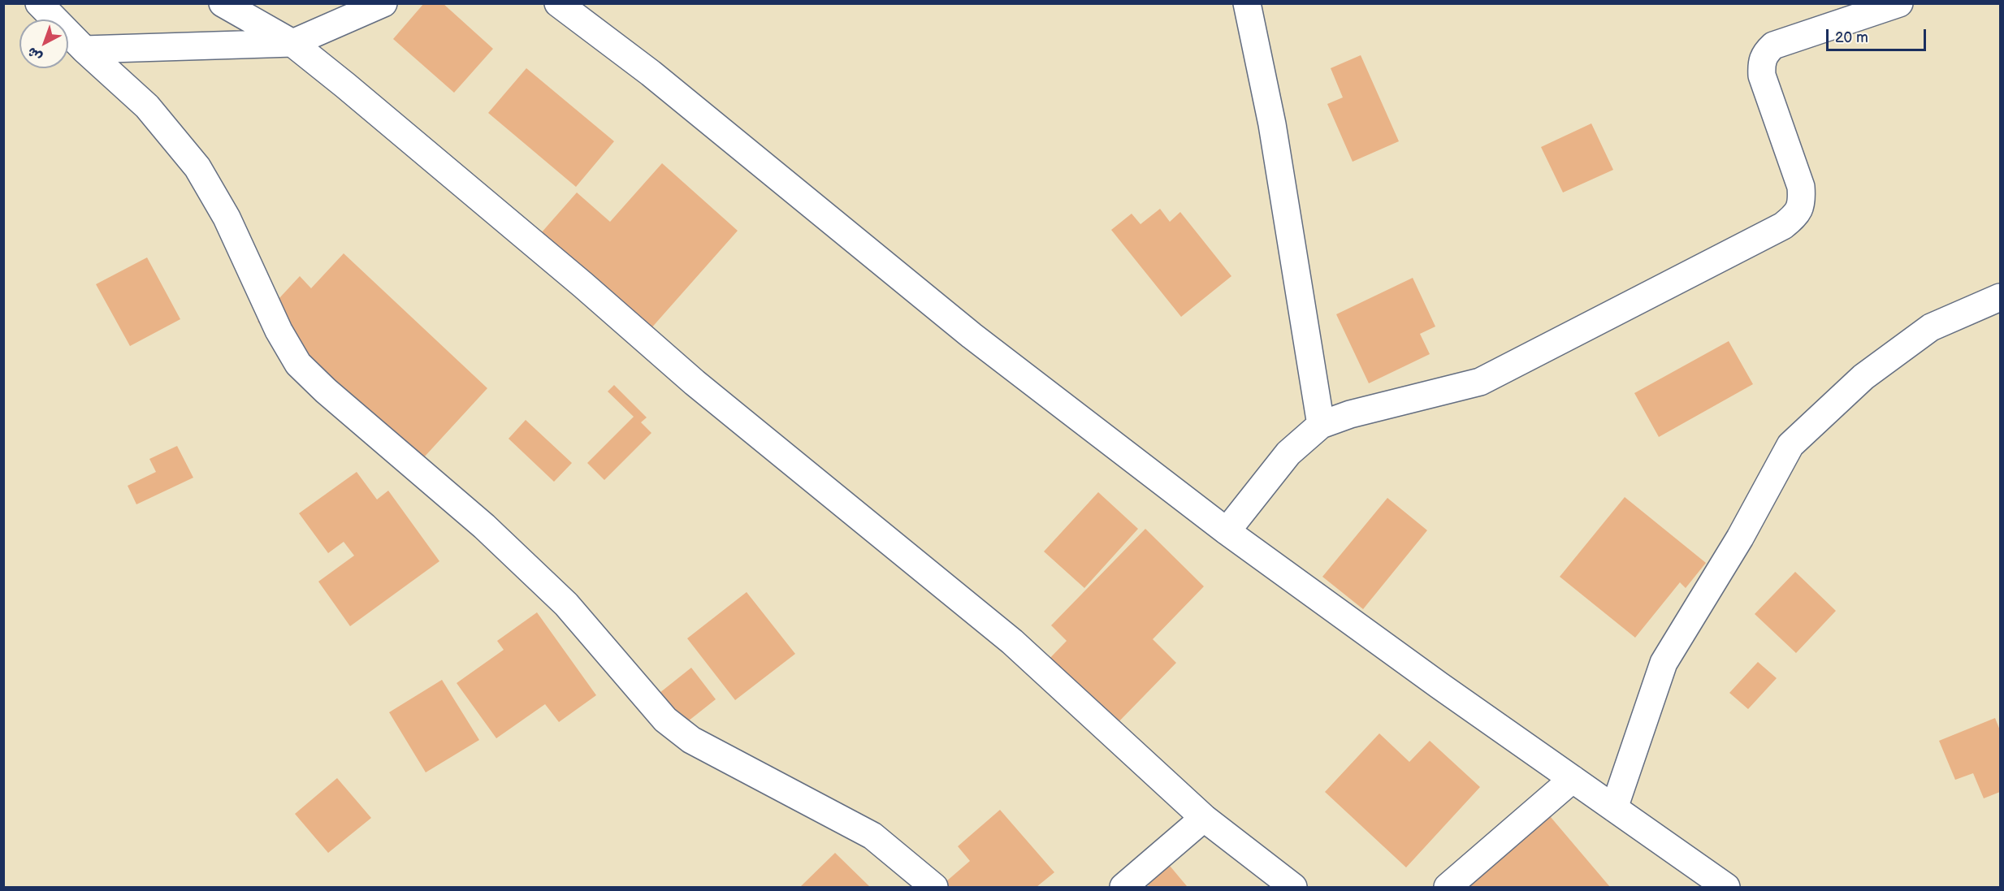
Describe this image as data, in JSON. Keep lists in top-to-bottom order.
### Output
{
  "scale_bar": "20 m",
  "north": "bottom left"
}
